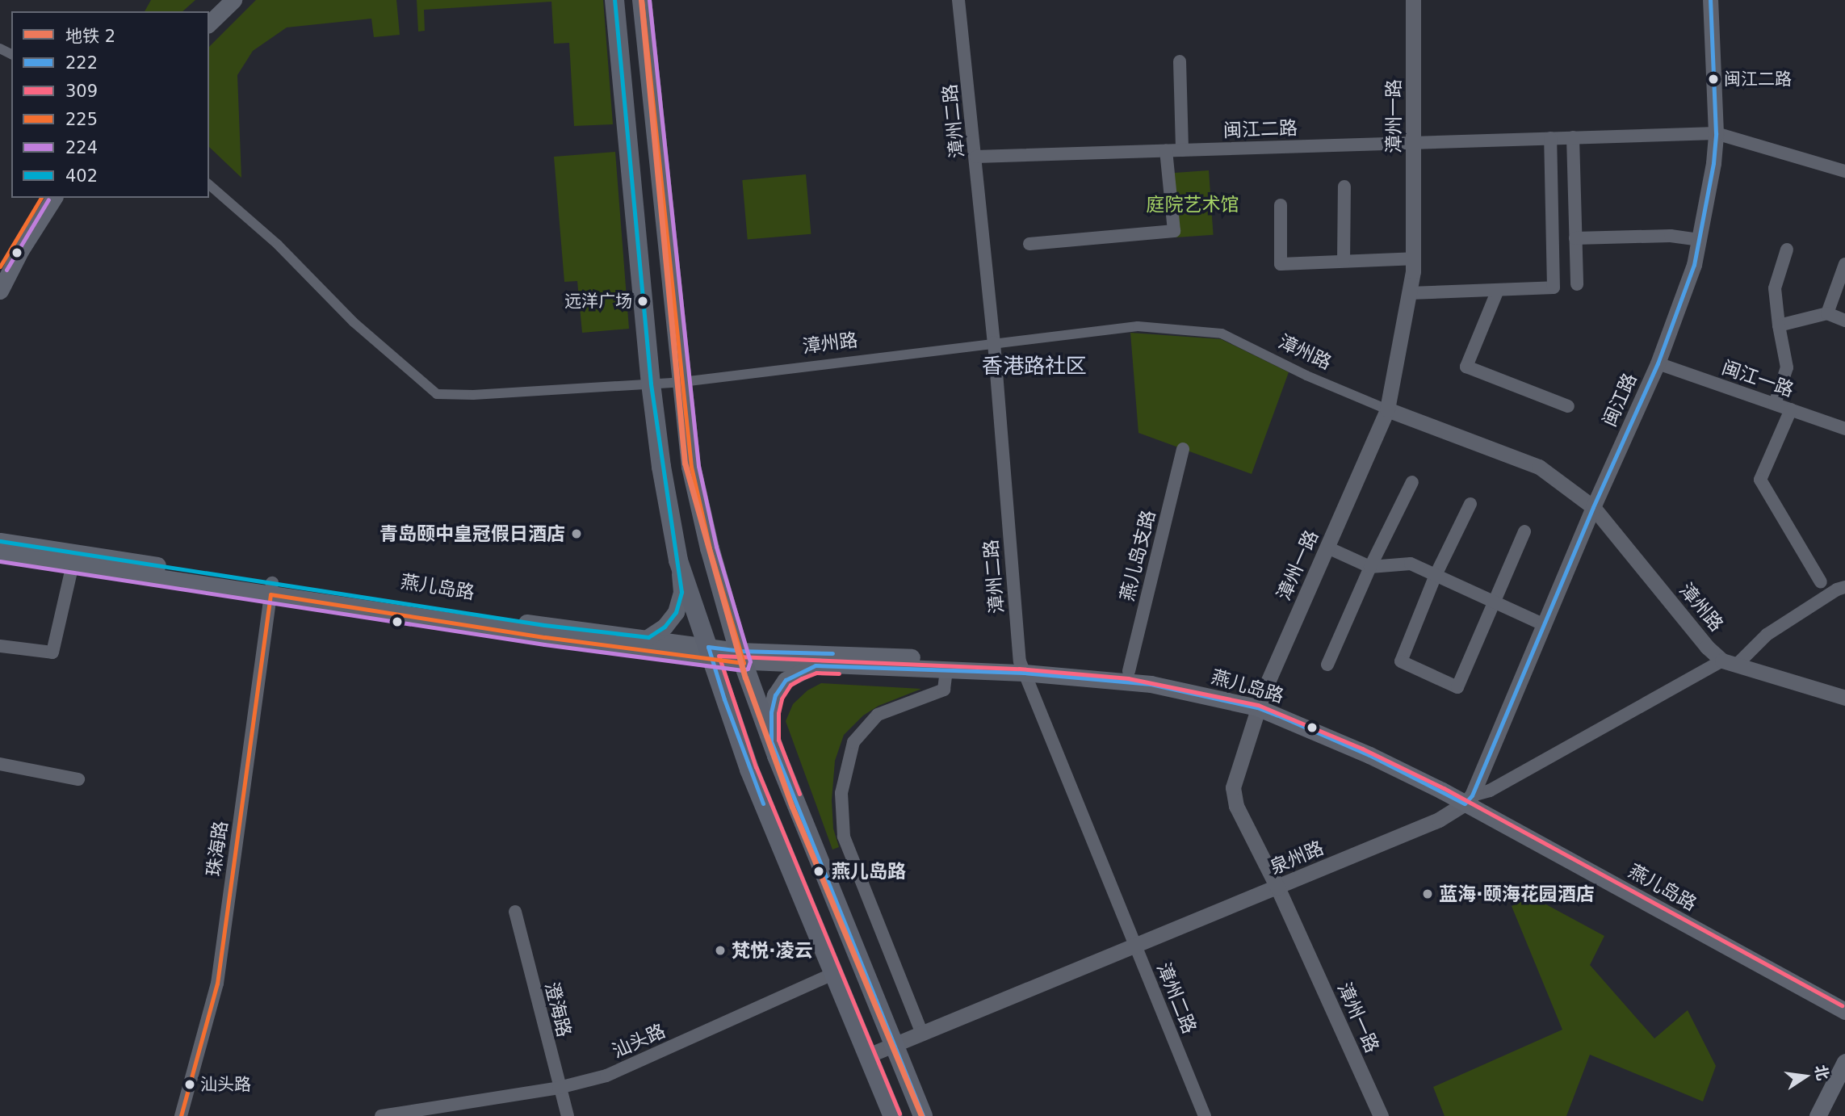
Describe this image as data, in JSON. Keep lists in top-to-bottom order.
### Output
{
  "streets": {
    "main road": ["燕儿岛路"],
    "street": [
      "漳州一路",
      "漳州二路",
      "闽江二路",
      "漳州路",
      "闽江一路",
      "闽江路",
      "燕儿岛支路",
      "珠海路",
      "泉州路",
      "澄海路",
      "汕头路"
    ]
  },
  "crossings": [
    ["漳州一路", "闽江二路"],
    ["漳州一路", "漳州路"],
    ["漳州一路", "燕儿岛路"],
    ["漳州一路", "泉州路"],
    ["漳州二路", "闽江二路"],
    ["漳州二路", "漳州路"],
    ["漳州二路", "燕儿岛路"],
    ["漳州二路", "泉州路"],
    ["闽江二路", "闽江路"],
    ["漳州路", "闽江路"],
    ["漳州路", "泉州路"],
    ["闽江一路", "闽江路"],
    ["闽江路", "燕儿岛路"],
    ["闽江路", "泉州路"],
    ["燕儿岛支路", "燕儿岛路"],
    ["燕儿岛路", "珠海路"],
    ["燕儿岛路", "泉州路"],
    ["澄海路", "汕头路"]
  ],
  "districts": ["香港路社区"],
  "parks": ["庭院艺术馆"],
  "places": [
    "闽江二路",
    "远洋广场",
    "青岛颐中皇冠假日酒店",
    "燕儿岛路",
    "蓝海·颐海花园酒店",
    "梵悦·凌云",
    "汕头路"
  ],
  "lines": [
    "metro line 2",
    "transit line 222",
    "transit line 225",
    "transit line 224",
    "transit line 402",
    "transit line 309"
  ],
  "legend": [
    "地铁 2",
    "222",
    "309",
    "225",
    "224",
    "402"
  ],
  "north": "right"
}
